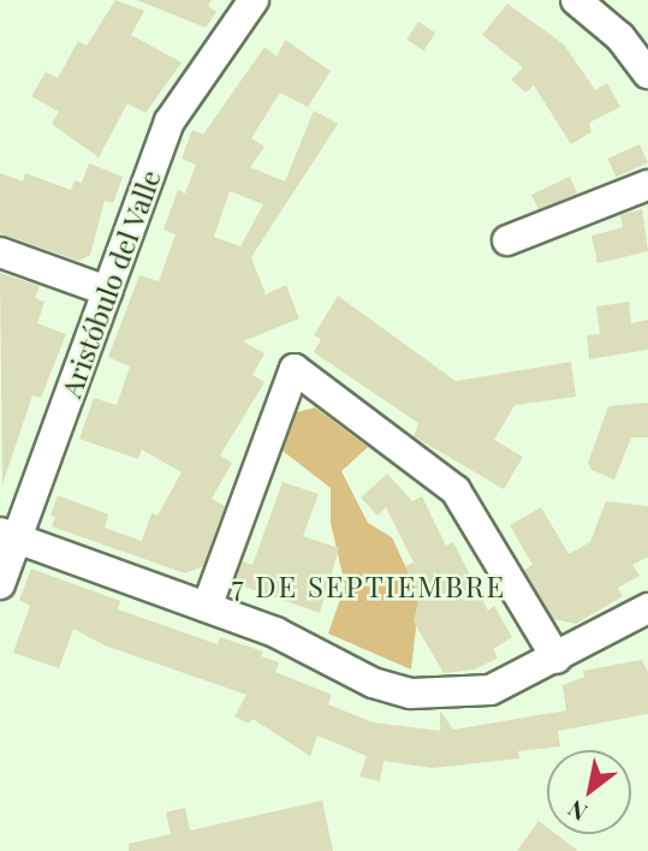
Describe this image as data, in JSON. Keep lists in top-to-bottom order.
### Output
{
  "streets": {
    "street": ["Aristóbulo del Valle"]
  },
  "districts": ["7 DE SEPTIEMBRE"],
  "north": "bottom left"
}
